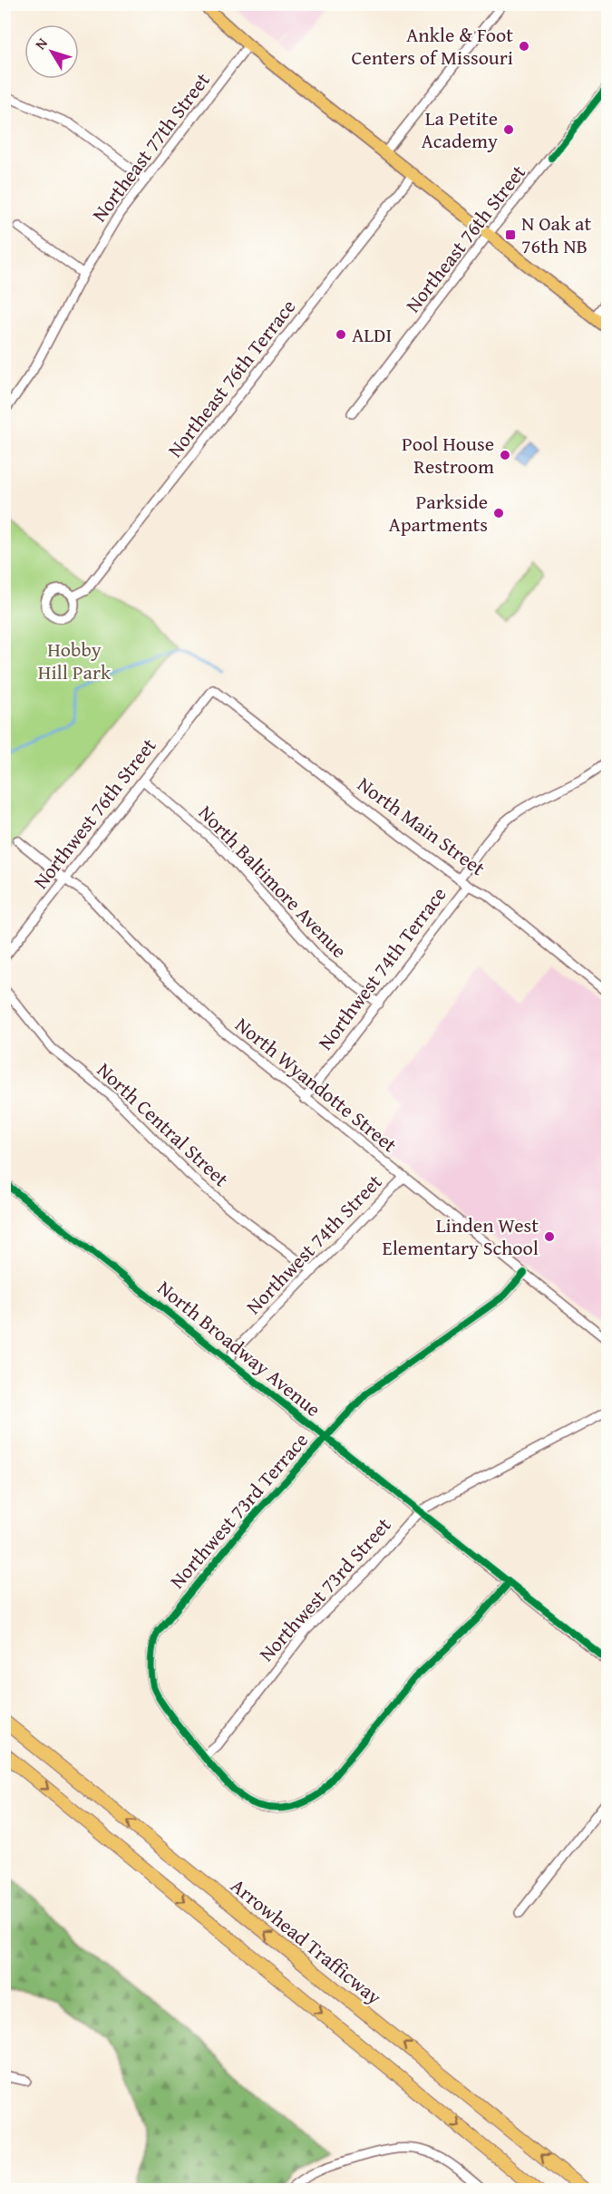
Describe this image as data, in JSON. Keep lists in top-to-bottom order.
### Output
{
  "streets": {
    "highway": ["Arrowhead Trafficway"],
    "street": [
      "Northeast 77th Street",
      "Northeast 76th Street",
      "Northeast 76th Terrace",
      "Northwest 76th Street",
      "North Main Street",
      "North Baltimore Avenue",
      "Northwest 74th Terrace",
      "North Wyandotte Street",
      "North Central Street",
      "Northwest 74th Street",
      "North Broadway Avenue",
      "Northwest 73rd Terrace",
      "Northwest 73rd Street"
    ]
  },
  "crossings": [
    ["Northwest 76th Street", "North Main Street"],
    ["Northwest 76th Street", "North Baltimore Avenue"],
    ["Northwest 76th Street", "North Wyandotte Street"],
    ["North Main Street", "Northwest 74th Terrace"],
    ["North Baltimore Avenue", "Northwest 74th Terrace"],
    ["Northwest 74th Terrace", "North Wyandotte Street"],
    ["North Wyandotte Street", "Northwest 74th Street"],
    ["North Wyandotte Street", "Northwest 73rd Terrace"],
    ["North Central Street", "Northwest 74th Street"],
    ["Northwest 74th Street", "North Broadway Avenue"],
    ["North Broadway Avenue", "Northwest 73rd Terrace"],
    ["North Broadway Avenue", "Northwest 73rd Street"],
    ["Northwest 73rd Terrace", "Northwest 73rd Street"]
  ],
  "parks": ["Hobby Hill Park"],
  "places": {
    "other": [
      "Ankle & Foot Centers of Missouri",
      "La Petite Academy",
      "ALDI",
      "Pool House Restroom",
      "Parkside Apartments",
      "Linden West Elementary School"
    ],
    "transit": ["N Oak at 76th NB"]
  },
  "north": "top left"
}
